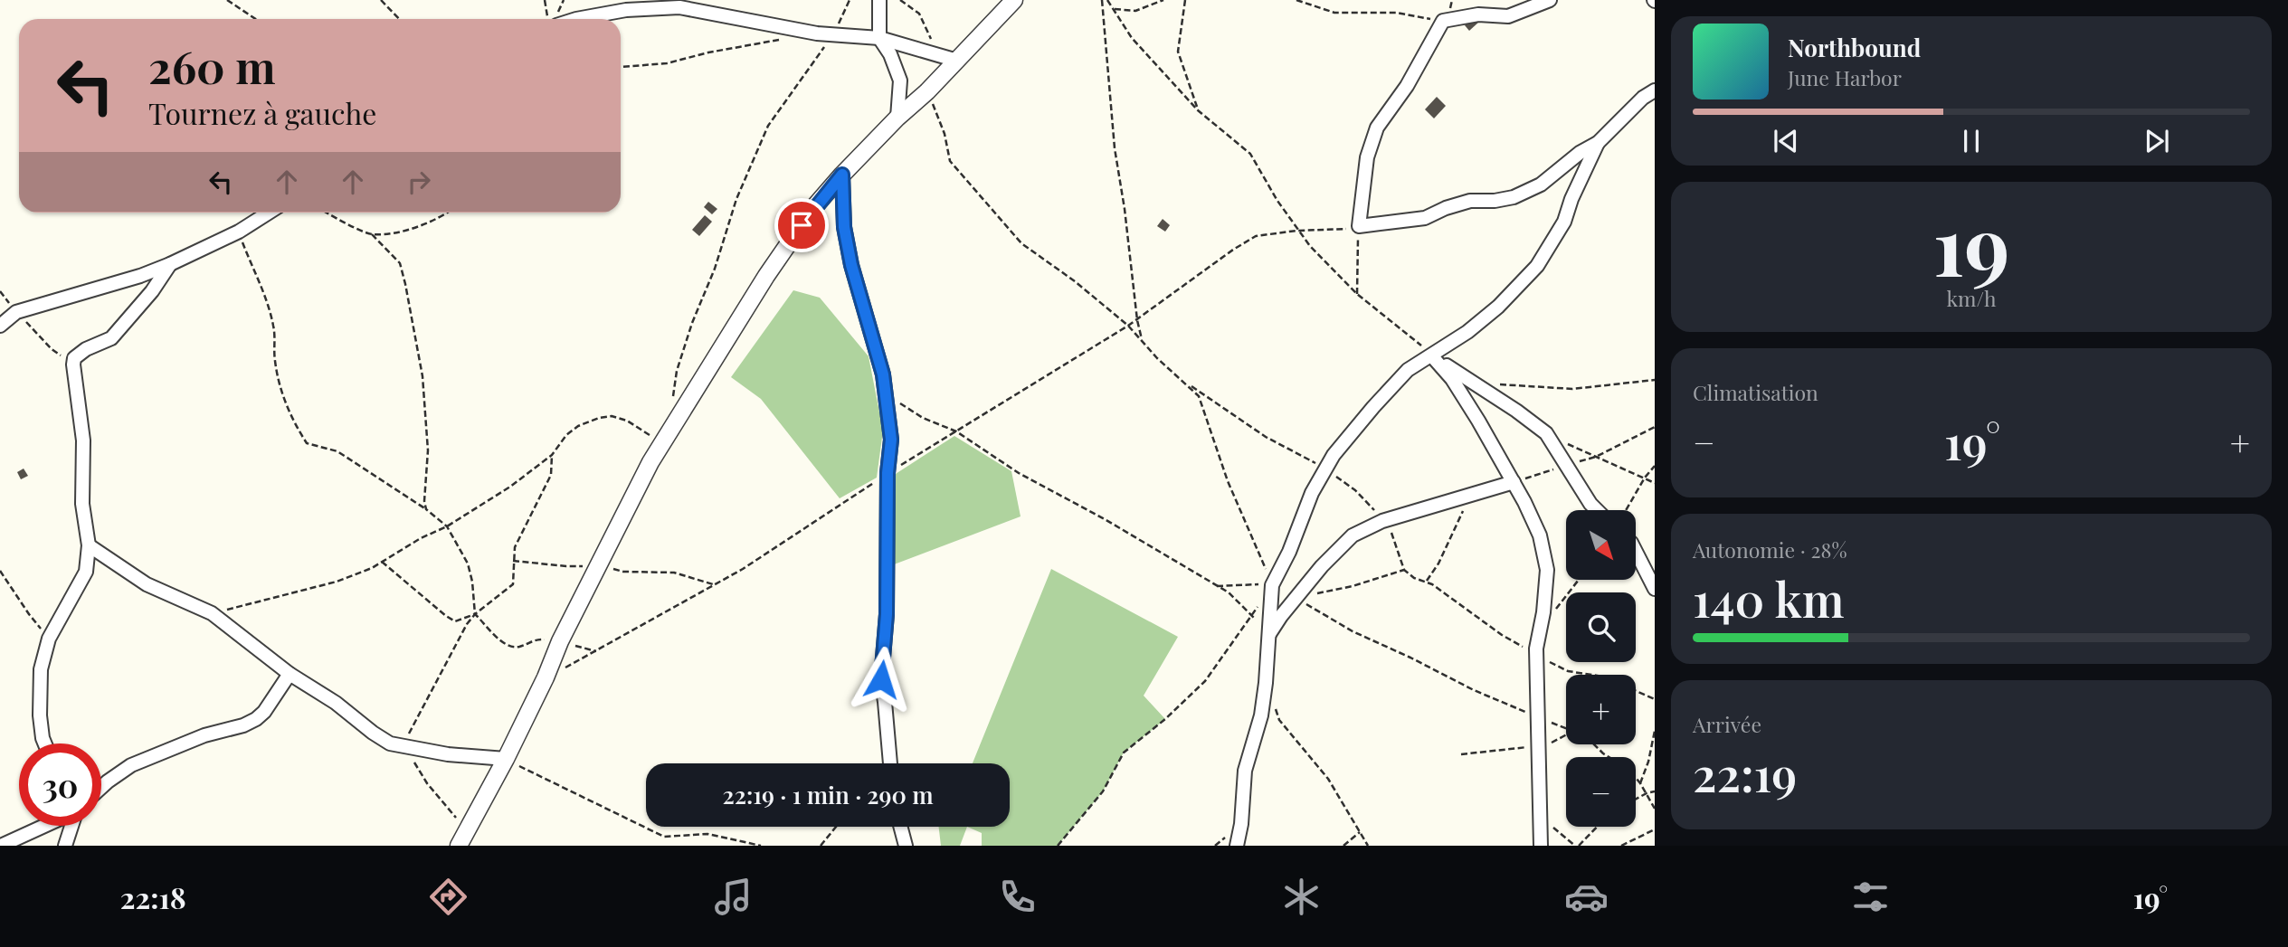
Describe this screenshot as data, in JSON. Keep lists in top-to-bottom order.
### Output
{
  "north": "bottom right",
  "page": {
    "turn": ["260 m", "Tournez à gauche"],
    "song": ["Northbound", "June Harbor"],
    "tile": [
      ["19", "km/h"],
      "Climatisation",
      ["Autonomie · 28%", "140 km"],
      ["Arrivée", "22:19"]
    ],
    "heat": ["−", "19°", "+"],
    "map_buttons": ["+", "−"],
    "limit": "30",
    "trip": "22:19 · 1 min · 290 m",
    "tabs": ["22:18", "19°"]
  }
}
